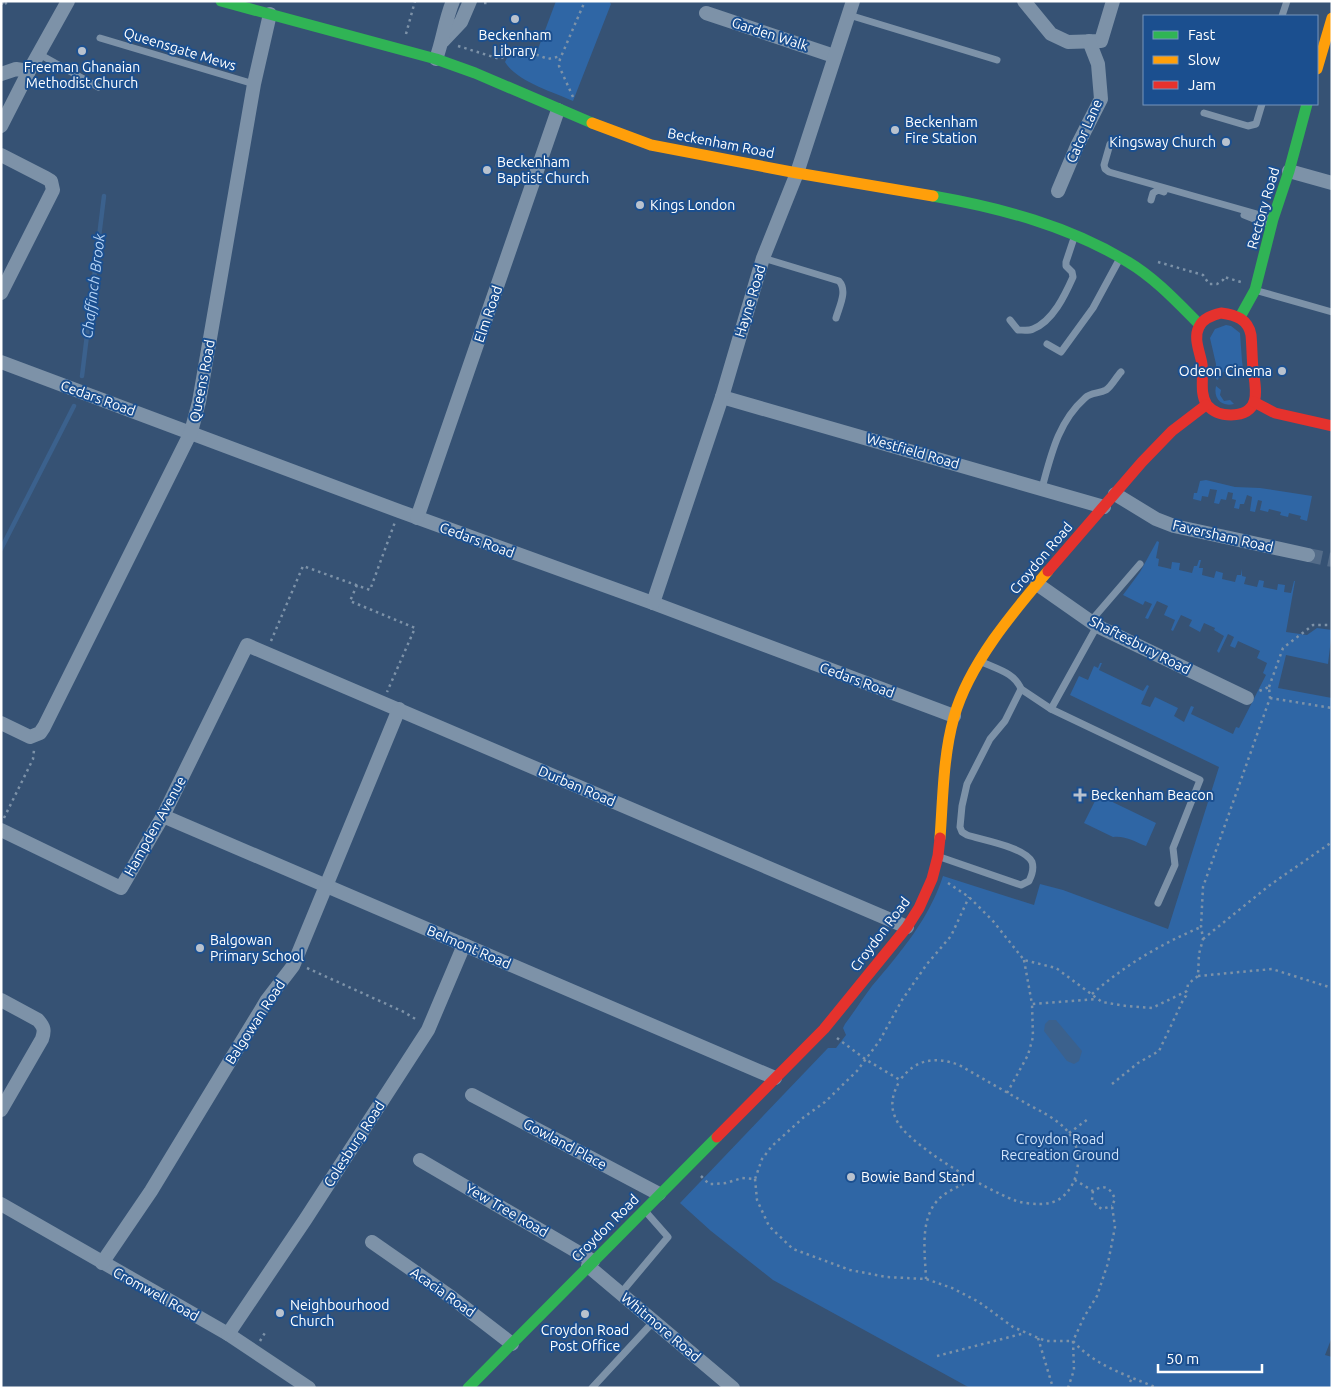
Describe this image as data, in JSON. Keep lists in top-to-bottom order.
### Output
{
  "streets": {
    "main road": ["Beckenham Road", "Rectory Road", "Croydon Road"],
    "street": [
      "Garden Walk",
      "Cator Lane",
      "Hayne Road",
      "Elm Road",
      "Queens Road",
      "Cedars Road",
      "Westfield Road",
      "Faversham Road",
      "Shaftesbury Road",
      "Durban Road",
      "Hampden Avenue",
      "Belmont Road",
      "Balgowan Road",
      "Colesburg Road",
      "Gowland Place",
      "Yew Tree Road",
      "Acacia Road",
      "Cromwell Road",
      "Whitmore Road"
    ],
    "lane": ["Queensgate Mews"]
  },
  "crossings": [
    ["Garden Walk", "Hayne Road"],
    ["Queensgate Mews", "Queens Road"],
    ["Beckenham Road", "Hayne Road"],
    ["Beckenham Road", "Elm Road"],
    ["Beckenham Road", "Queens Road"],
    ["Hayne Road", "Cedars Road"],
    ["Hayne Road", "Westfield Road"],
    ["Elm Road", "Cedars Road"],
    ["Queens Road", "Cedars Road"],
    ["Cedars Road", "Croydon Road"],
    ["Westfield Road", "Croydon Road"],
    ["Faversham Road", "Croydon Road"],
    ["Croydon Road", "Shaftesbury Road"],
    ["Croydon Road", "Durban Road"],
    ["Croydon Road", "Belmont Road"],
    ["Croydon Road", "Gowland Place"],
    ["Croydon Road", "Yew Tree Road"],
    ["Croydon Road", "Acacia Road"],
    ["Croydon Road", "Whitmore Road"],
    ["Durban Road", "Hampden Avenue"],
    ["Durban Road", "Balgowan Road"],
    ["Hampden Avenue", "Belmont Road"],
    ["Belmont Road", "Balgowan Road"],
    ["Belmont Road", "Colesburg Road"],
    ["Balgowan Road", "Cromwell Road"],
    ["Colesburg Road", "Cromwell Road"],
    ["Yew Tree Road", "Whitmore Road"]
  ],
  "water": ["Chaffinch Brook"],
  "parks": ["Croydon Road Recreation Ground"],
  "places": {
    "other": [
      "Beckenham Library",
      "Freeman Ghanaian Methodist Church",
      "Beckenham Fire Station",
      "Kingsway Church",
      "Beckenham Baptist Church",
      "Kings London",
      "Odeon Cinema",
      "Balgowan Primary School",
      "Bowie Band Stand",
      "Neighbourhood Church",
      "Croydon Road Post Office"
    ],
    "health": ["Beckenham Beacon"]
  },
  "legend": ["Fast", "Slow", "Jam"],
  "scale_bar": "50 m"
}
